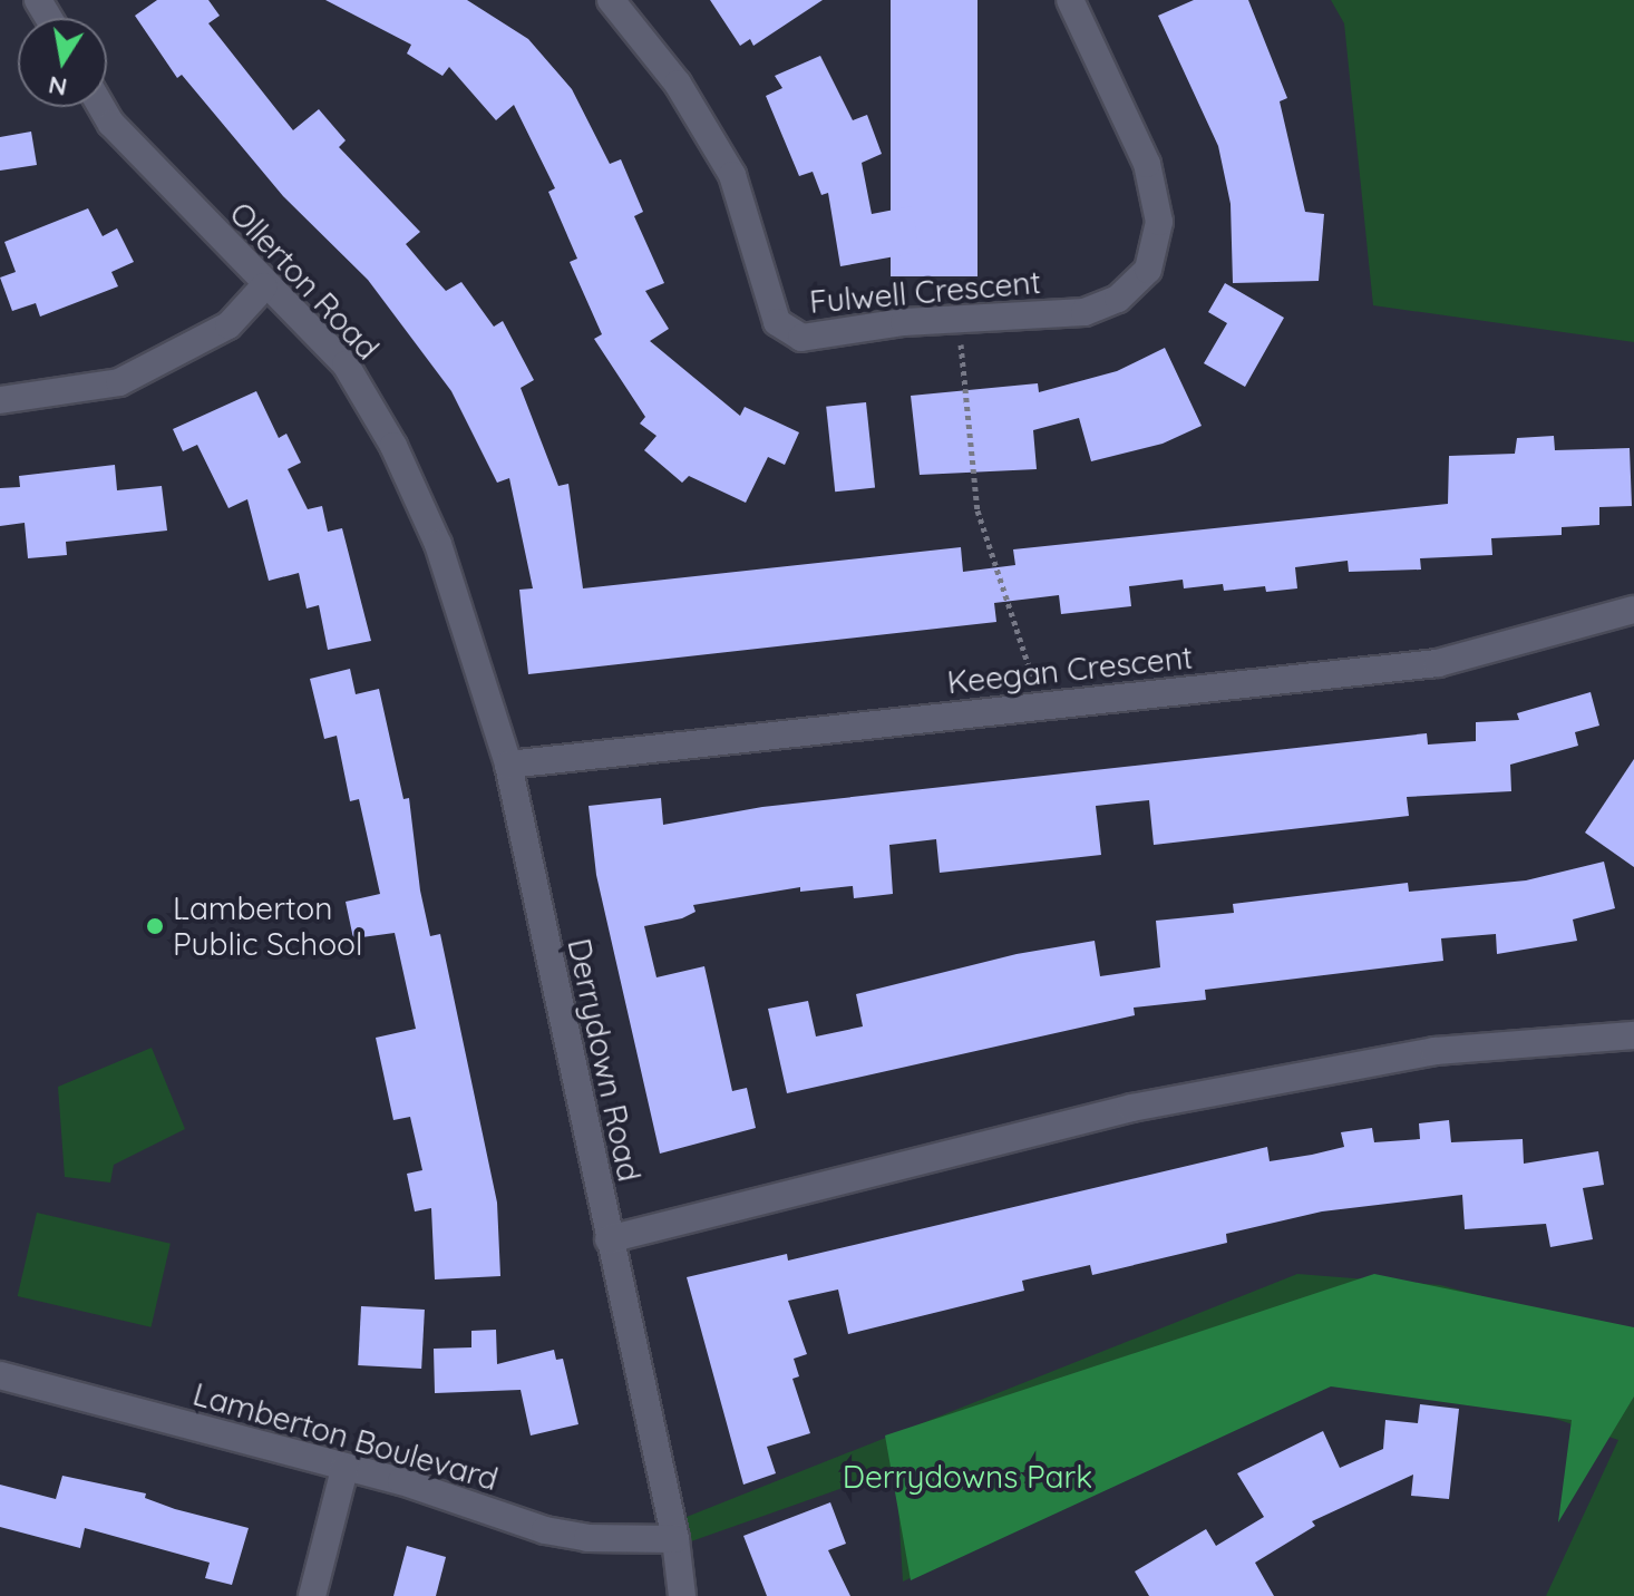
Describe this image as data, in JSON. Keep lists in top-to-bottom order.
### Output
{
  "streets": {
    "street": [
      "Ollerton Road",
      "Fulwell Crescent",
      "Keegan Crescent",
      "Derrydown Road",
      "Lamberton Boulevard"
    ]
  },
  "crossings": [
    ["Ollerton Road", "Derrydown Road"],
    ["Keegan Crescent", "Derrydown Road"],
    ["Derrydown Road", "Lamberton Boulevard"]
  ],
  "parks": ["Derrydowns Park"],
  "places": ["Lamberton Public School"],
  "north": "bottom"
}
